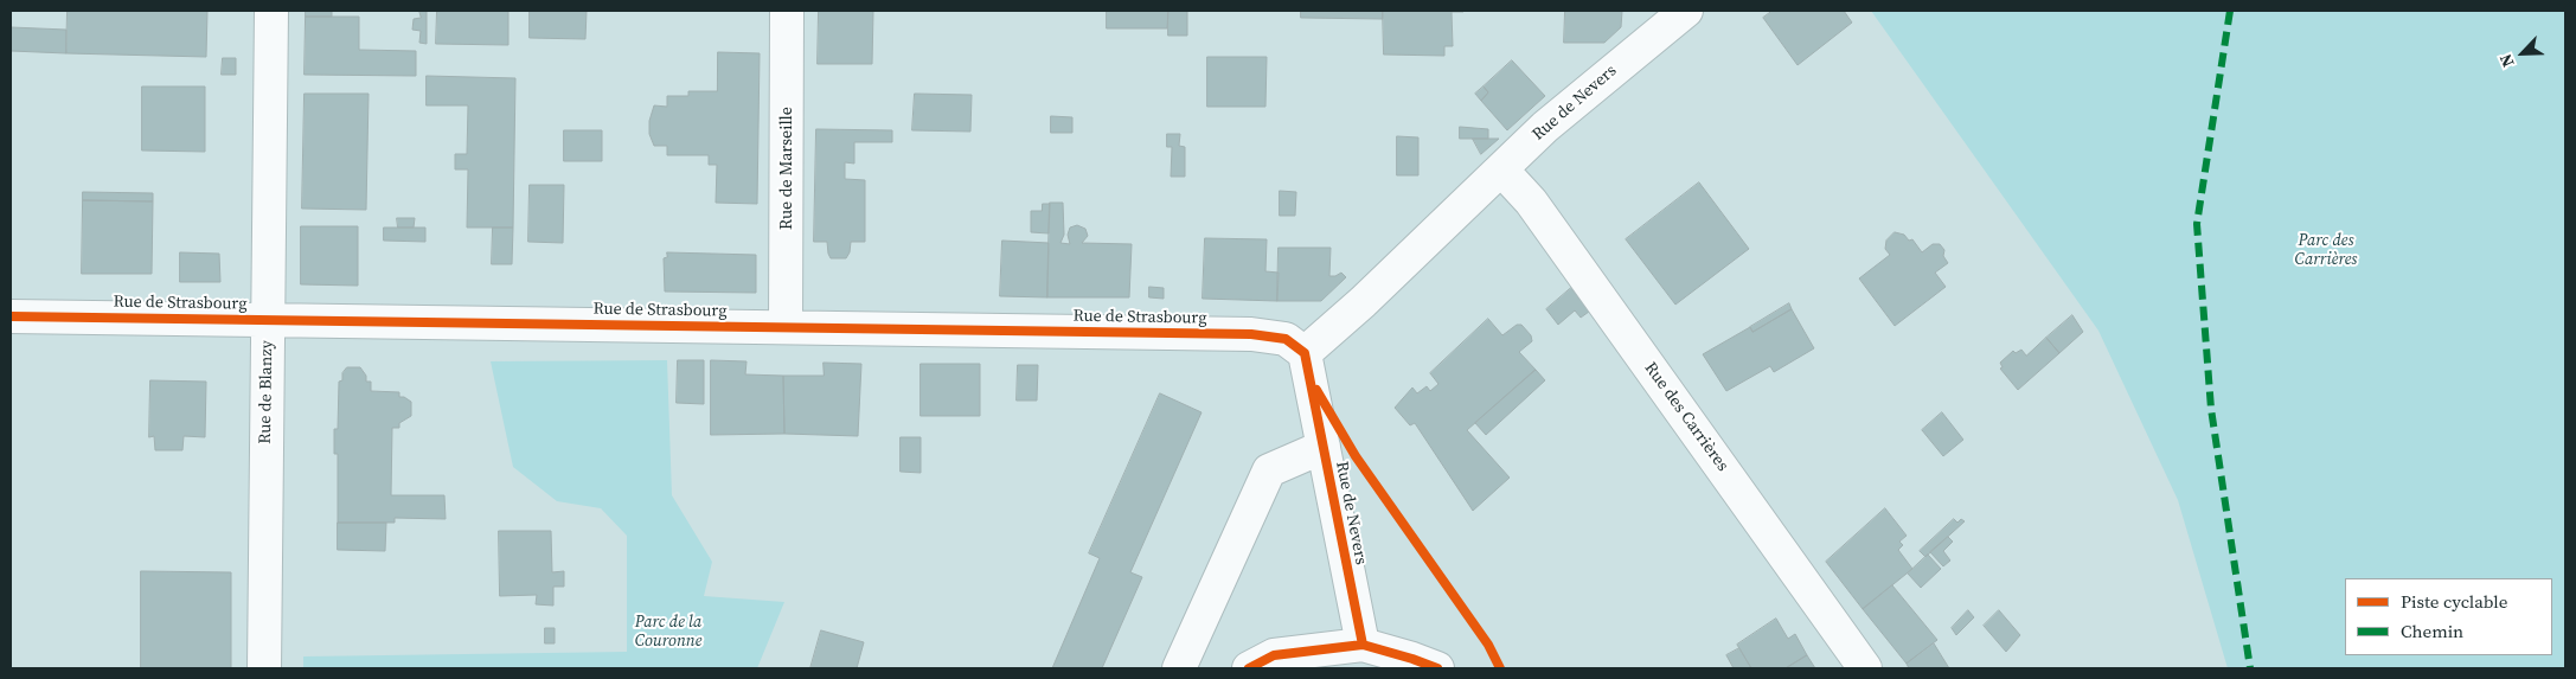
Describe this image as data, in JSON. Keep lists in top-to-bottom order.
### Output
{
  "streets": {
    "street": [
      "Rue de Nevers",
      "Rue de Marseille",
      "Rue de Strasbourg",
      "Rue de Blanzy",
      "Rue des Carrières"
    ]
  },
  "crossings": [
    ["Rue de Nevers", "Rue de Strasbourg"],
    ["Rue de Nevers", "Rue des Carrières"],
    ["Rue de Marseille", "Rue de Strasbourg"],
    ["Rue de Strasbourg", "Rue de Blanzy"]
  ],
  "parks": ["Parc des Carrières", "Parc de la Couronne"],
  "legend": ["Piste cyclable", "Chemin"],
  "north": "bottom left"
}
